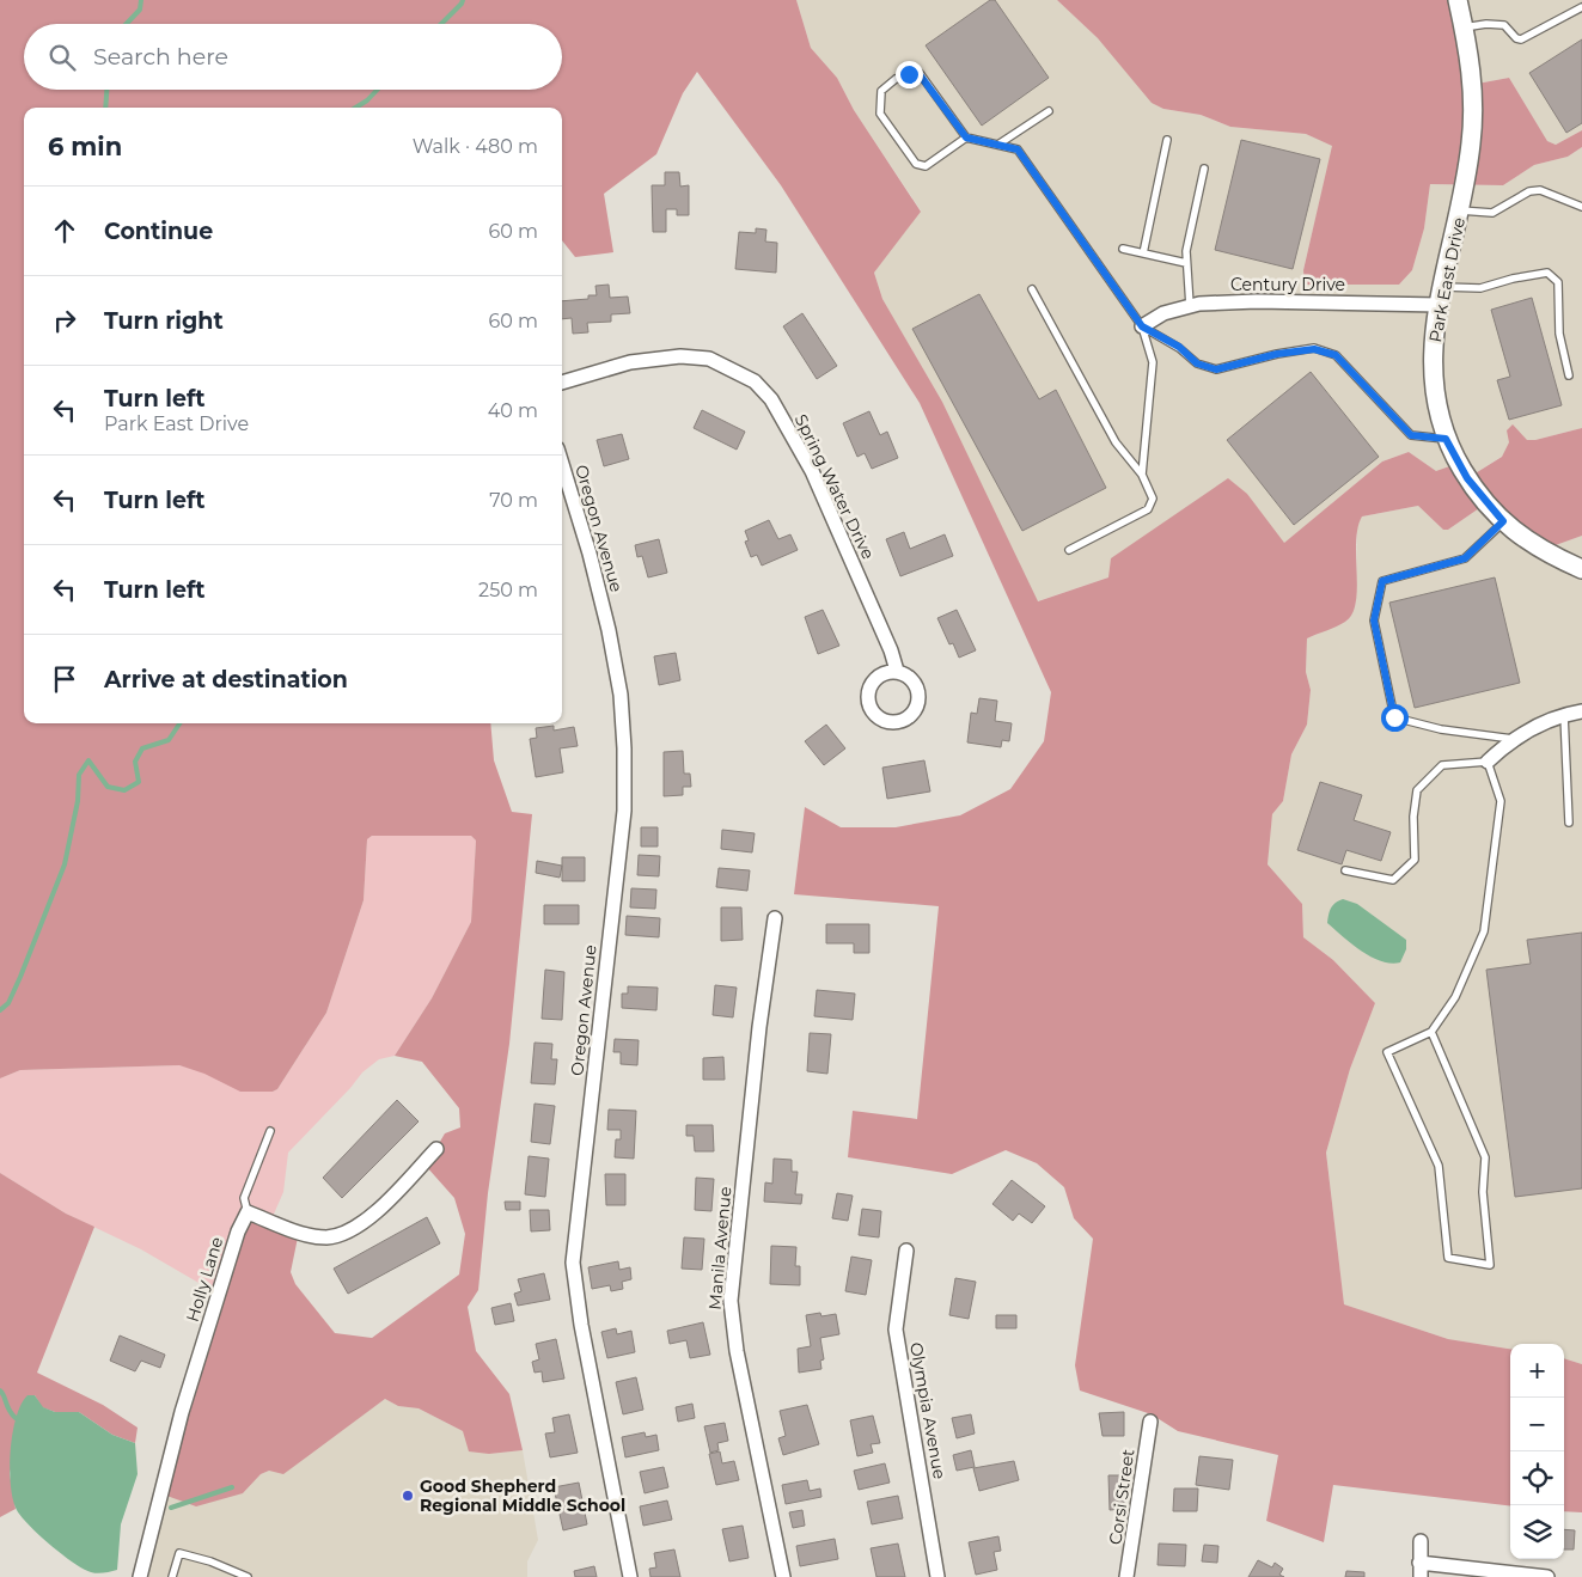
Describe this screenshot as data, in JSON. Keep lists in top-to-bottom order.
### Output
{
  "streets": {
    "street": [
      "Park East Drive",
      "Century Drive",
      "Spring Water Drive",
      "Oregon Avenue",
      "Manila Avenue",
      "Holly Lane",
      "Olympia Avenue",
      "Corsi Street"
    ]
  },
  "crossings": [
    ["Park East Drive", "Century Drive"]
  ],
  "places": ["Good Shepherd Regional Middle School"],
  "page": {
    "search": "Search here",
    "heading": ["6 min", "Walk · 480 m"],
    "list": [
      ["Continue", "60 m"],
      ["Turn right", "60 m"],
      ["Turn left", "Park East Drive", "40 m"],
      ["Turn left", "70 m"],
      ["Turn left", "250 m"],
      "Arrive at destination"
    ],
    "map_buttons": ["+", "−"]
  }
}
